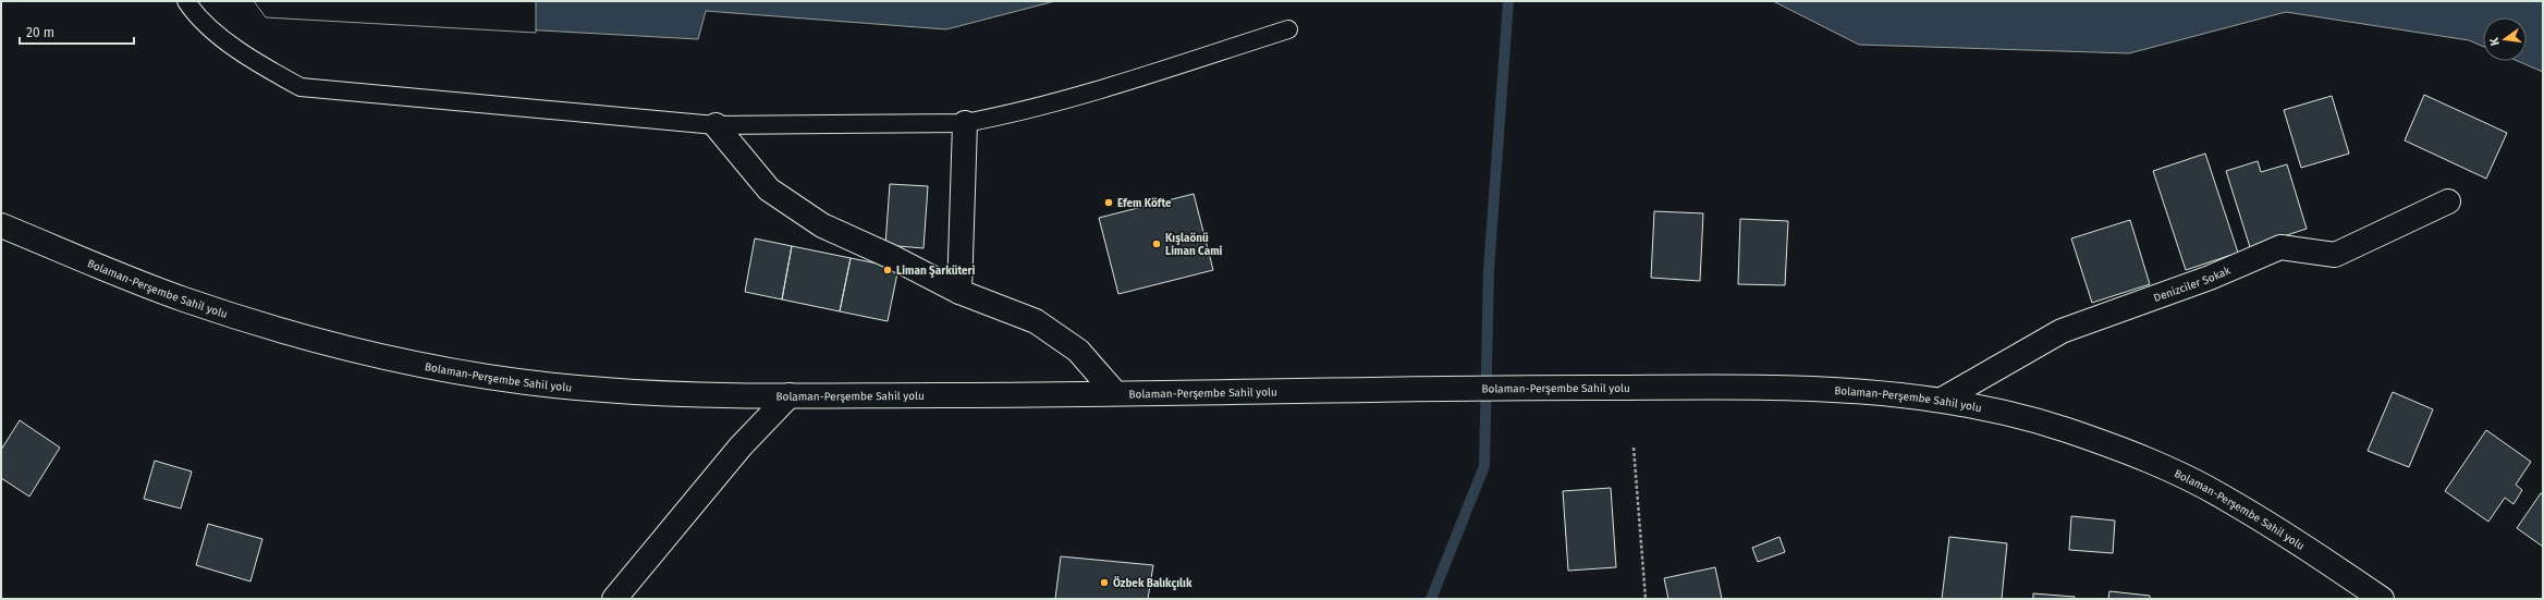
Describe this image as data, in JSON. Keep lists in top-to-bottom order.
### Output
{
  "streets": {
    "main road": ["Denizciler Sokak", "Bolaman-Perşembe Sahil yolu"]
  },
  "crossings": [
    ["Denizciler Sokak", "Bolaman-Perşembe Sahil yolu"]
  ],
  "places": [
    "Efem Köfte",
    "Kışlaönü Liman Cami",
    "Liman Şarküteri",
    "Özbek Balıkçılık"
  ],
  "scale_bar": "20 m",
  "north": "left"
}
